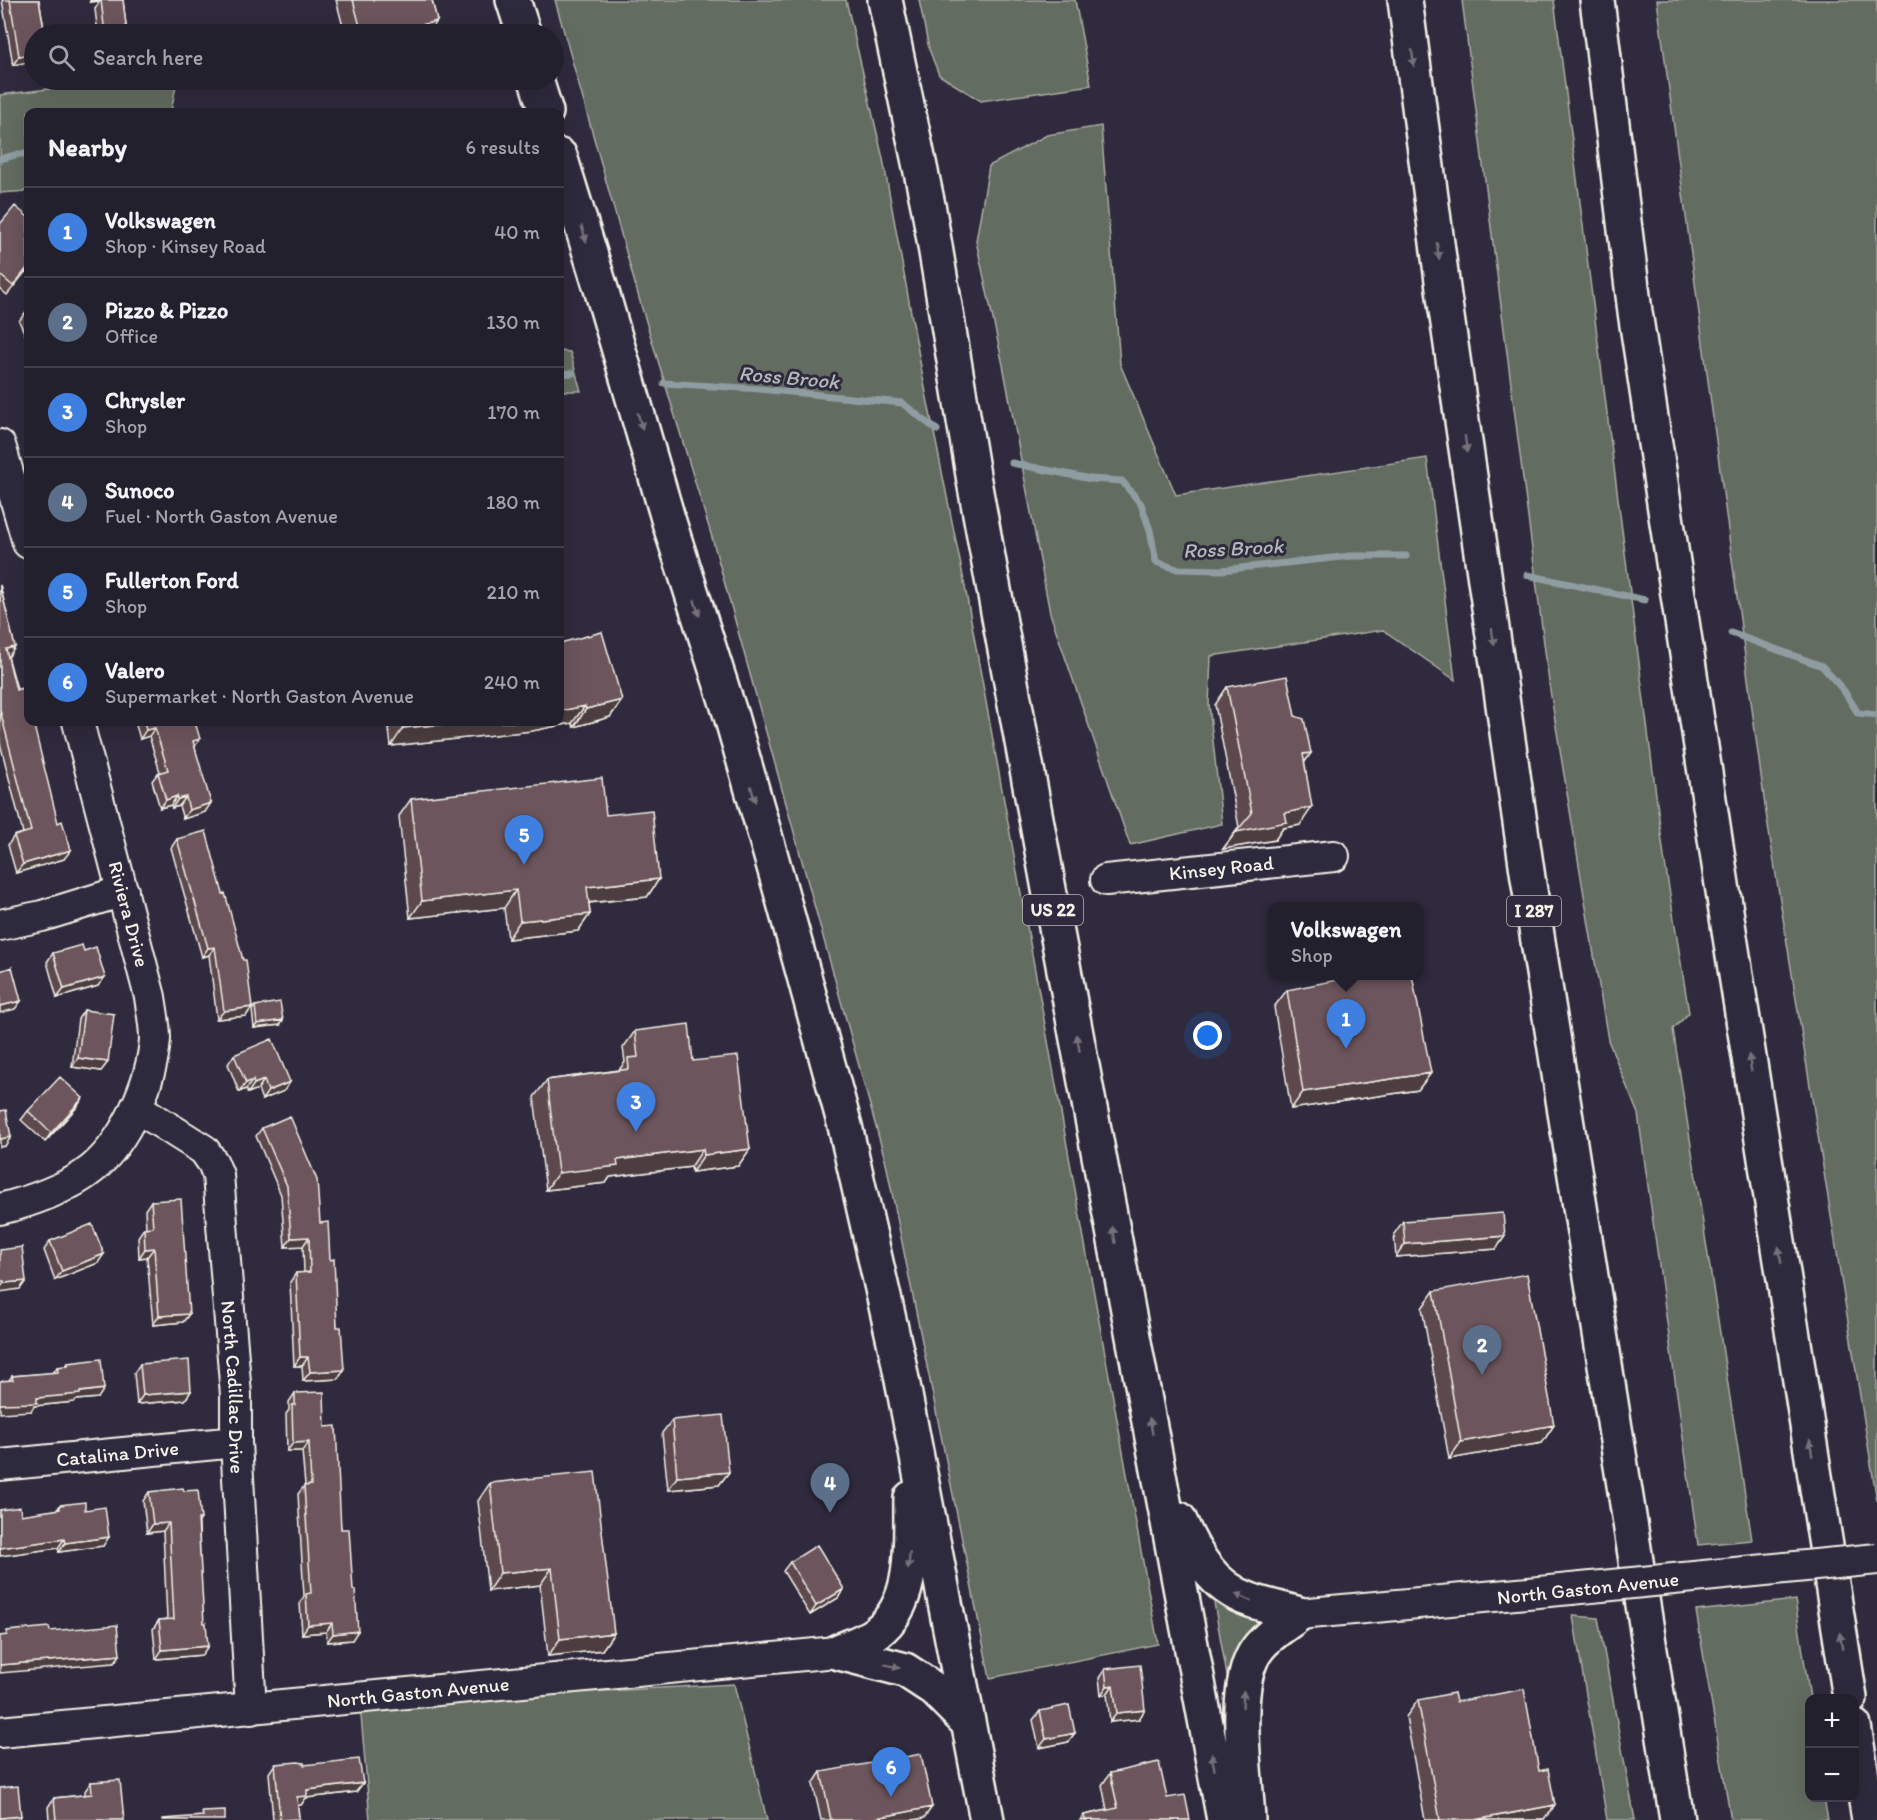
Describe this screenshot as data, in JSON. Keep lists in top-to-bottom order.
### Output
{
  "streets": {
    "highway": ["US 22", "I 287"],
    "street": [
      "Kinsey Road",
      "Riviera Drive",
      "North Cadillac Drive",
      "Catalina Drive",
      "North Gaston Avenue"
    ]
  },
  "crossings": [
    ["Riviera Drive", "North Cadillac Drive"],
    ["North Cadillac Drive", "Catalina Drive"],
    ["North Cadillac Drive", "North Gaston Avenue"]
  ],
  "water": ["Ross Brook"],
  "page": {
    "search": "Search here",
    "heading": ["Nearby", "6 results"],
    "list": [
      {
        "mark": "1",
        "name": "Volkswagen",
        "note": "Shop · Kinsey Road",
        "value": "40 m"
      },
      {
        "mark": "2",
        "name": "Pizzo & Pizzo",
        "note": "Office",
        "value": "130 m"
      },
      {
        "mark": "3",
        "name": "Chrysler",
        "note": "Shop",
        "value": "170 m"
      },
      {
        "mark": "4",
        "name": "Sunoco",
        "note": "Fuel · North Gaston Avenue",
        "value": "180 m"
      },
      {
        "mark": "5",
        "name": "Fullerton Ford",
        "note": "Shop",
        "value": "210 m"
      },
      {
        "mark": "6",
        "name": "Valero",
        "note": "Supermarket · North Gaston Avenue",
        "value": "240 m"
      }
    ],
    "pins": [
      "5",
      "1",
      "3",
      "2",
      "4",
      "6"
    ],
    "popup": ["Volkswagen", "Shop"],
    "map_buttons": ["+", "−"]
  }
}
